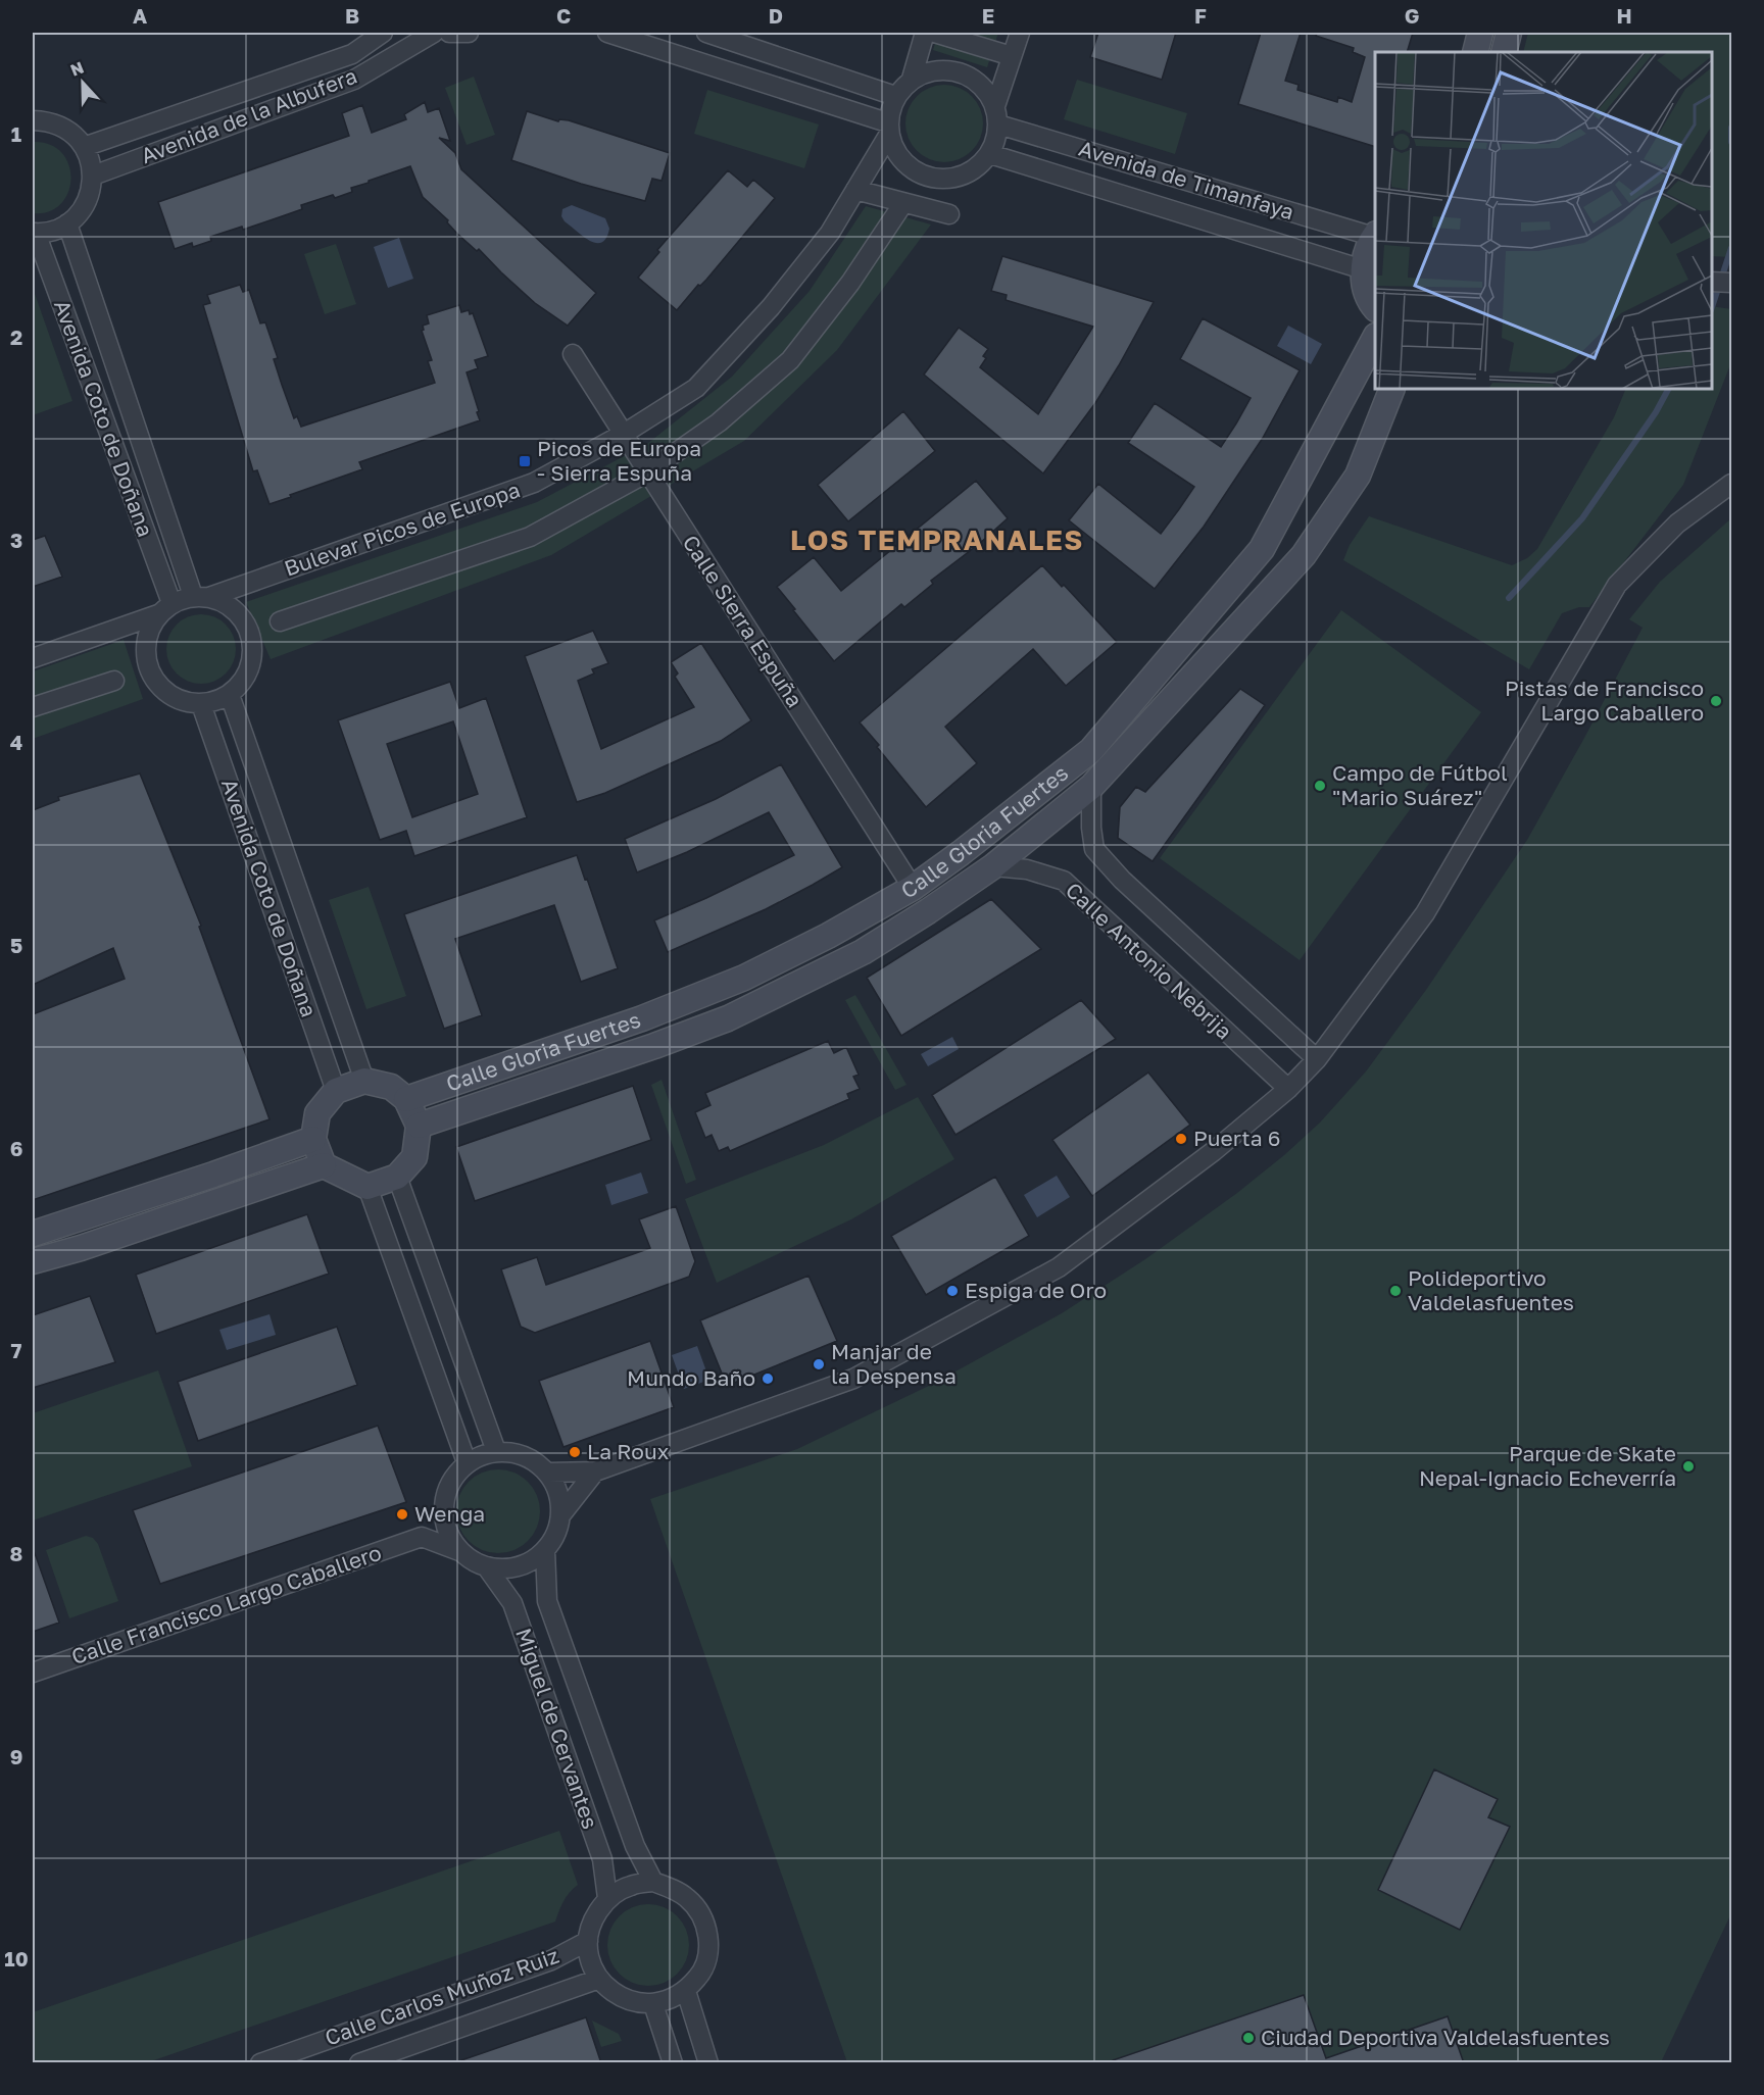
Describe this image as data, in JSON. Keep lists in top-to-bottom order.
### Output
{
  "streets": {
    "main road": ["Calle Gloria Fuertes"],
    "street": [
      "Avenida de la Albufera",
      "Avenida de Timanfaya",
      "Avenida Coto de Doñana",
      "Bulevar Picos de Europa",
      "Calle Sierra Espuña",
      "Calle Antonio Nebrija",
      "Calle Francisco Largo Caballero",
      "Miguel de Cervantes",
      "Calle Carlos Muñoz Ruiz"
    ]
  },
  "crossings": [
    ["Avenida de Timanfaya", "Bulevar Picos de Europa"],
    ["Avenida Coto de Doñana", "Bulevar Picos de Europa"],
    ["Avenida Coto de Doñana", "Calle Gloria Fuertes"],
    ["Bulevar Picos de Europa", "Calle Sierra Espuña"],
    ["Calle Sierra Espuña", "Calle Gloria Fuertes"],
    ["Calle Gloria Fuertes", "Calle Antonio Nebrija"],
    ["Miguel de Cervantes", "Calle Carlos Muñoz Ruiz"]
  ],
  "districts": ["LOS TEMPRANALES"],
  "places": {
    "transit": ["Picos de Europa - Sierra Espuña"],
    "other": [
      "Pistas de Francisco Largo Caballero",
      "Campo de Fútbol \"Mario Suárez\"",
      "Puerta 6",
      "Espiga de Oro",
      "Polideportivo Valdelasfuentes",
      "Manjar de la Despensa",
      "Mundo Baño",
      "La Roux",
      "Parque de Skate Nepal-Ignacio Echeverría",
      "Wenga",
      "Ciudad Deportiva Valdelasfuentes"
    ]
  },
  "north": "top",
  "grid": {
    "columns": [
      "A",
      "B",
      "C",
      "D",
      "E",
      "F",
      "G",
      "H"
    ],
    "rows": [
      "1",
      "2",
      "3",
      "4",
      "5",
      "6",
      "7",
      "8",
      "9",
      "10"
    ]
  }
}
